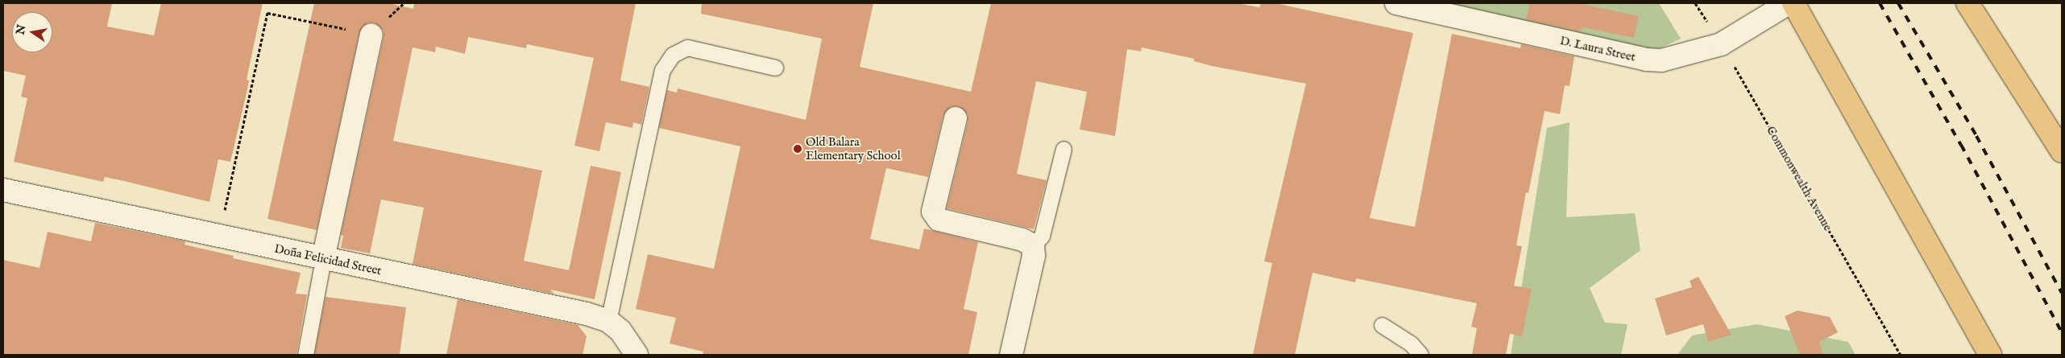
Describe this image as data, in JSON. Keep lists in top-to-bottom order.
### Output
{
  "streets": {
    "street": ["D. Laura Street", "Doña Felicidad Street"],
    "path": ["Commonwealth Avenue"]
  },
  "crossings": [
    ["D. Laura Street", "Commonwealth Avenue"]
  ],
  "places": ["Old Balara Elementary School"],
  "north": "left"
}
